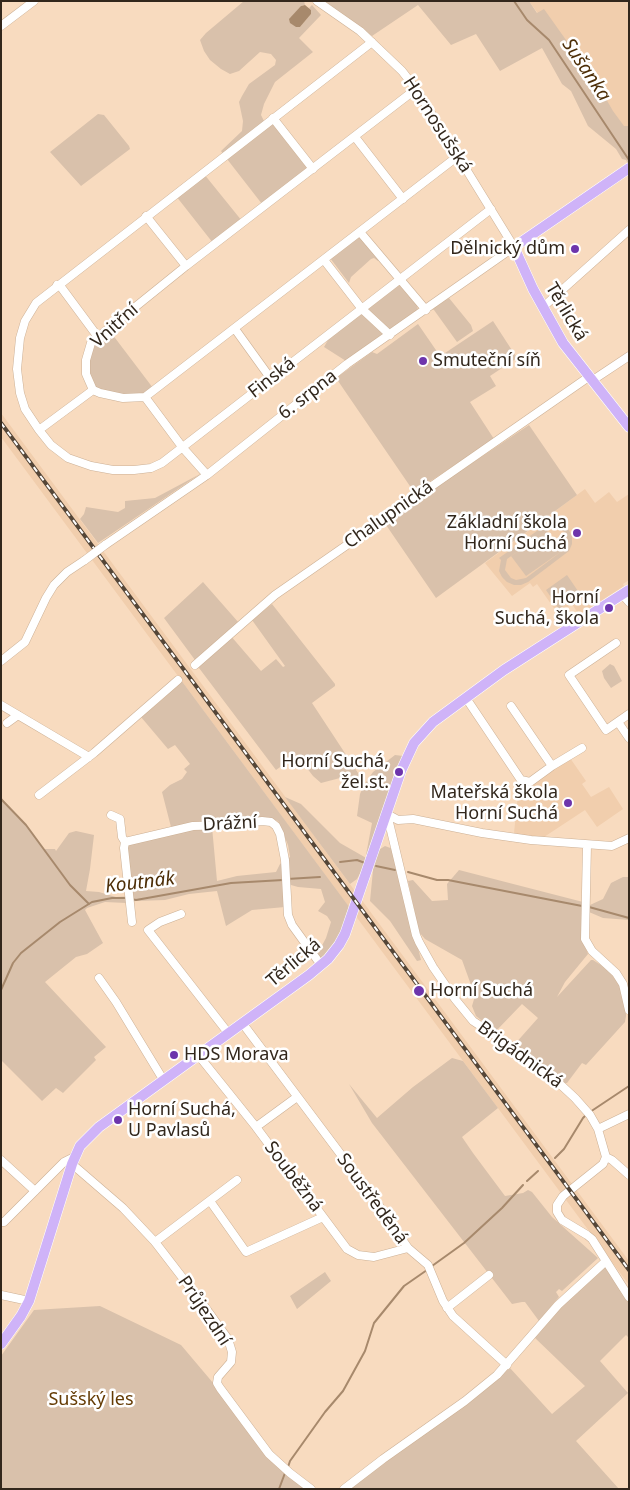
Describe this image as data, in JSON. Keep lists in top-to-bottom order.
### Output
{
  "streets": {
    "main road": ["Těrlická"],
    "street": [
      "Hornosušská",
      "Vnitřní",
      "Finská",
      "6. srpna",
      "Chalupnická",
      "Drážní",
      "Brigádnická",
      "Souběžná",
      "Soustředěná",
      "Průjezdní"
    ]
  },
  "crossings": [
    ["Hornosušská", "Těrlická"],
    ["Hornosušská", "Vnitřní"],
    ["Hornosušská", "Finská"],
    ["Hornosušská", "6. srpna"],
    ["Těrlická", "6. srpna"],
    ["Těrlická", "Chalupnická"],
    ["Těrlická", "Drážní"],
    ["Těrlická", "Brigádnická"],
    ["Těrlická", "Souběžná"],
    ["Těrlická", "Soustředěná"],
    ["Těrlická", "Průjezdní"],
    ["Souběžná", "Soustředěná"]
  ],
  "water": ["Sušanka", "Koutnák"],
  "parks": ["Sušský les"],
  "places": [
    "Dělnický dům",
    "Smuteční síň",
    "Základní škola Horní Suchá",
    "Horní Suchá, škola",
    "Horní Suchá, žel.st.",
    "Mateřská škola Horní Suchá",
    "Horní Suchá",
    "HDS Morava",
    "Horní Suchá, U Pavlasů"
  ]
}
